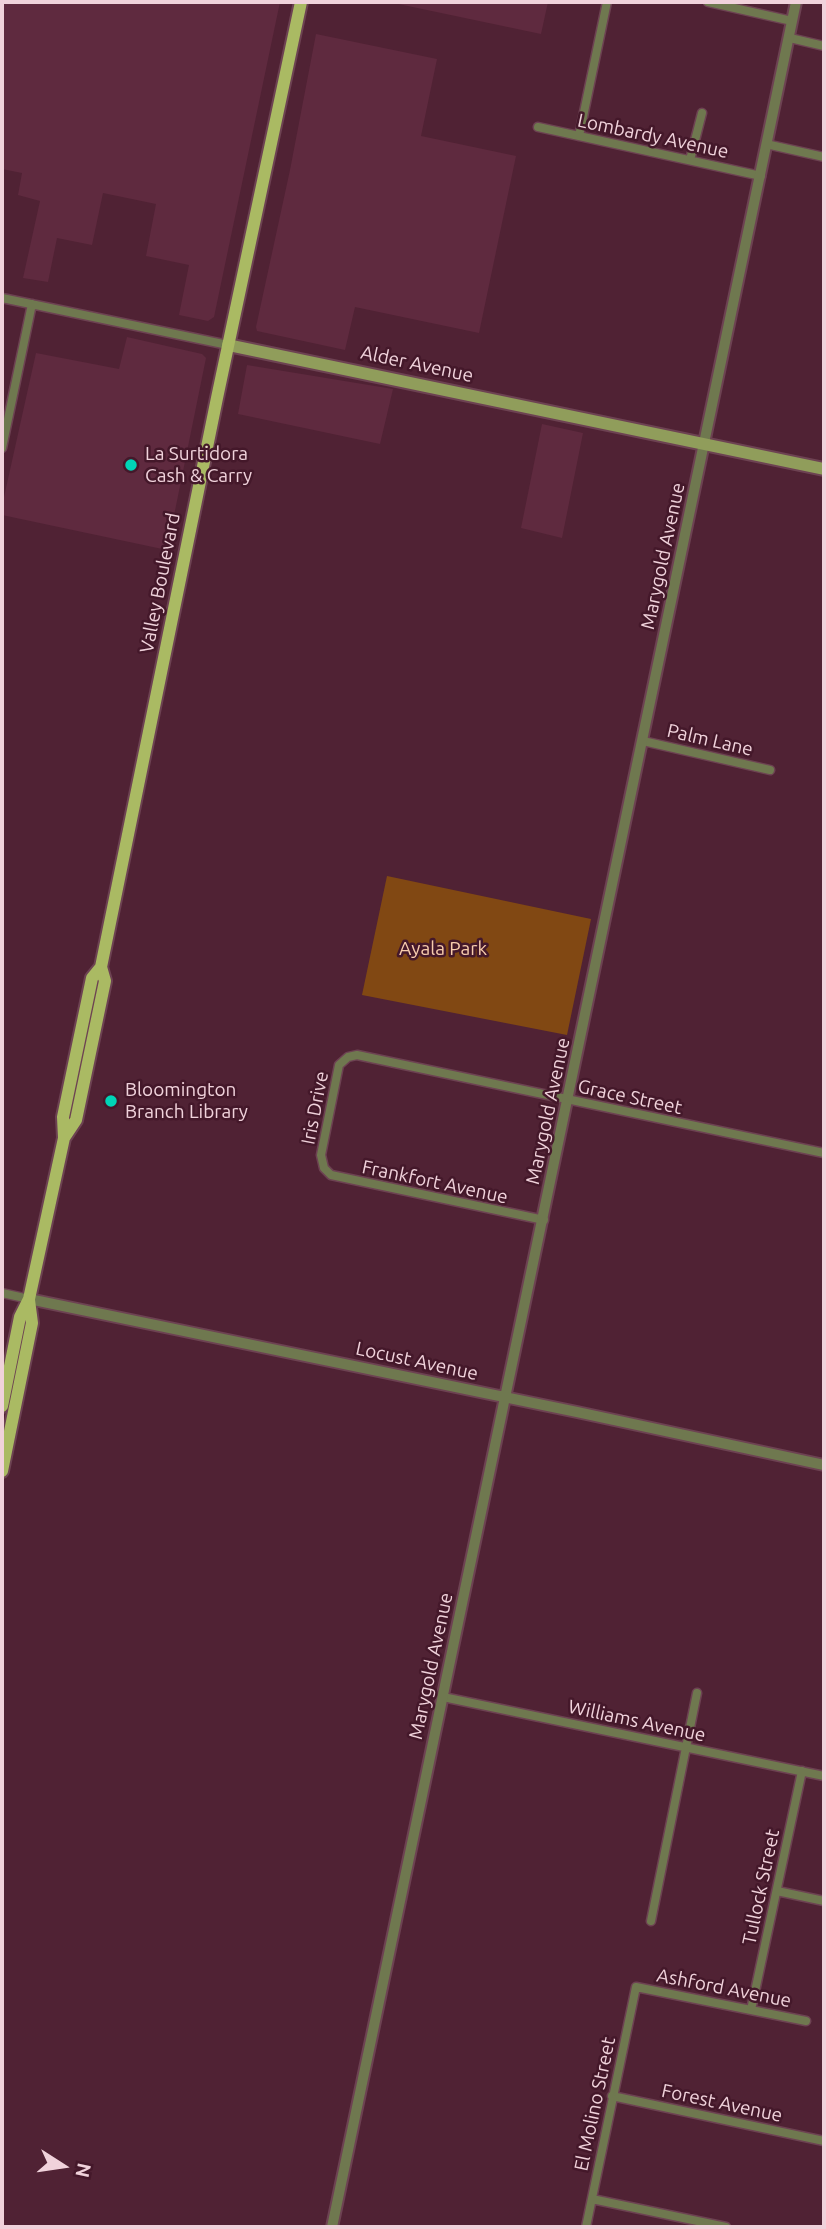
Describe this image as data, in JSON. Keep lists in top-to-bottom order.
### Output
{
  "streets": {
    "main road": ["Alder Avenue", "Valley Boulevard"],
    "street": [
      "Lombardy Avenue",
      "Marygold Avenue",
      "Palm Lane",
      "Grace Street",
      "Iris Drive",
      "Frankfort Avenue",
      "Locust Avenue",
      "Williams Avenue",
      "Tullock Street",
      "Ashford Avenue",
      "Forest Avenue",
      "El Molino Street"
    ]
  },
  "crossings": [
    ["Lombardy Avenue", "Marygold Avenue"],
    ["Alder Avenue", "Marygold Avenue"],
    ["Alder Avenue", "Valley Boulevard"],
    ["Marygold Avenue", "Palm Lane"],
    ["Marygold Avenue", "Grace Street"],
    ["Marygold Avenue", "Frankfort Avenue"],
    ["Marygold Avenue", "Locust Avenue"],
    ["Marygold Avenue", "Williams Avenue"],
    ["Valley Boulevard", "Locust Avenue"],
    ["Grace Street", "Iris Drive"],
    ["Iris Drive", "Frankfort Avenue"],
    ["Williams Avenue", "Tullock Street"],
    ["Tullock Street", "Ashford Avenue"],
    ["Ashford Avenue", "El Molino Street"],
    ["Forest Avenue", "El Molino Street"]
  ],
  "parks": ["Ayala Park"],
  "places": ["La Surtidora Cash & Carry", "Bloomington Branch Library"],
  "north": "right"
}
